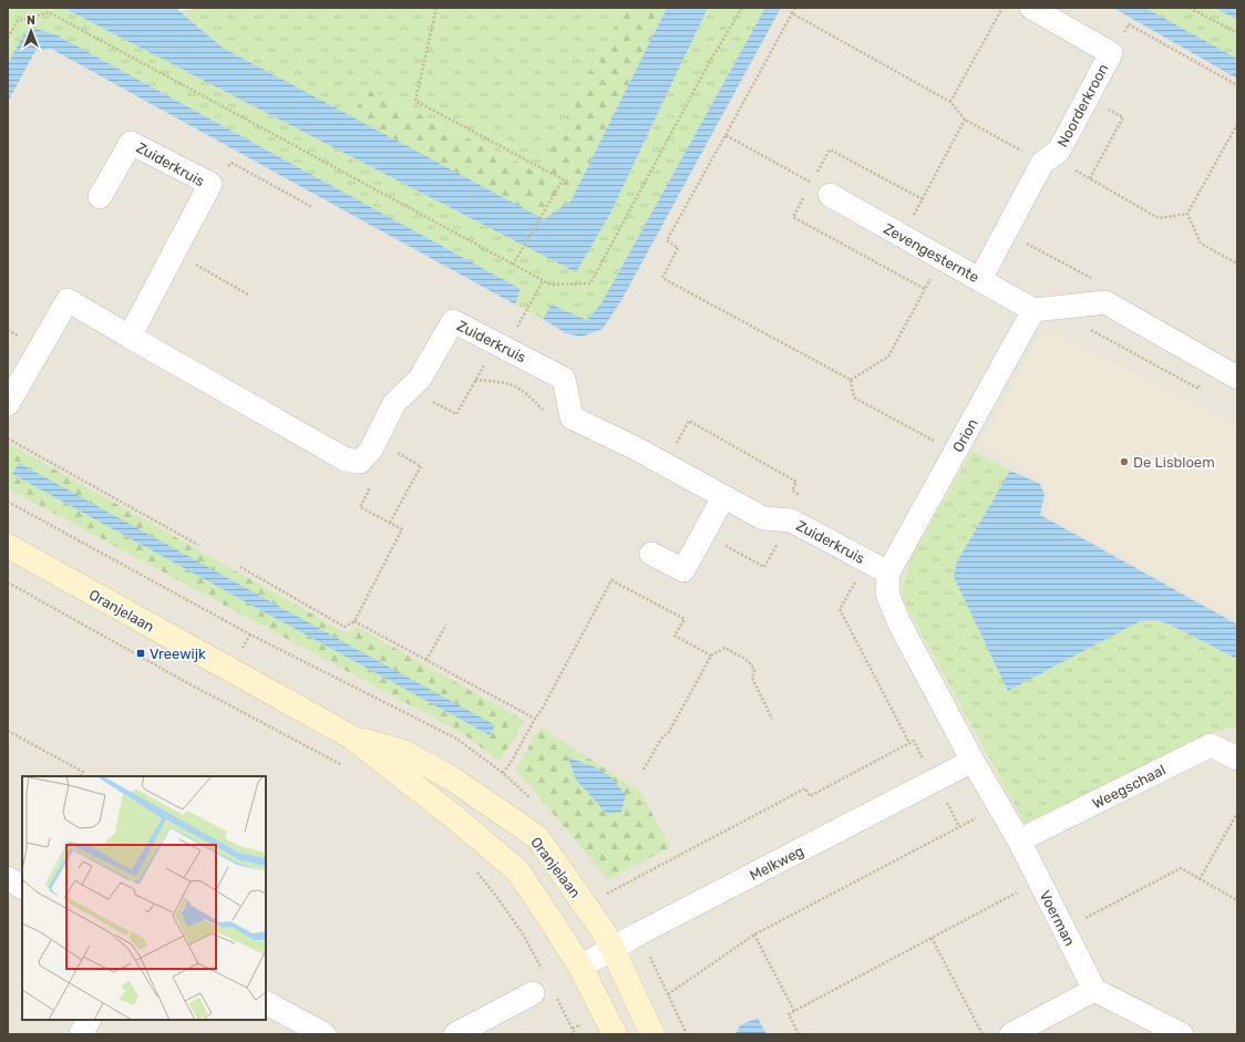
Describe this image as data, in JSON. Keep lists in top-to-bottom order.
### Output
{
  "streets": {
    "main road": ["Oranjelaan"],
    "street": [
      "Noorderkroon",
      "Zuiderkruis",
      "Zevengesternte",
      "Orion",
      "Weegschaal",
      "Melkweg",
      "Voerman"
    ]
  },
  "crossings": [
    ["Noorderkroon", "Zevengesternte"],
    ["Zuiderkruis", "Orion"],
    ["Zevengesternte", "Orion"],
    ["Orion", "Melkweg"],
    ["Orion", "Voerman"],
    ["Oranjelaan", "Melkweg"],
    ["Weegschaal", "Voerman"],
    ["Melkweg", "Voerman"]
  ],
  "places": {
    "other": ["De Lisbloem"],
    "transit": ["Vreewijk"]
  },
  "north": "top"
}
